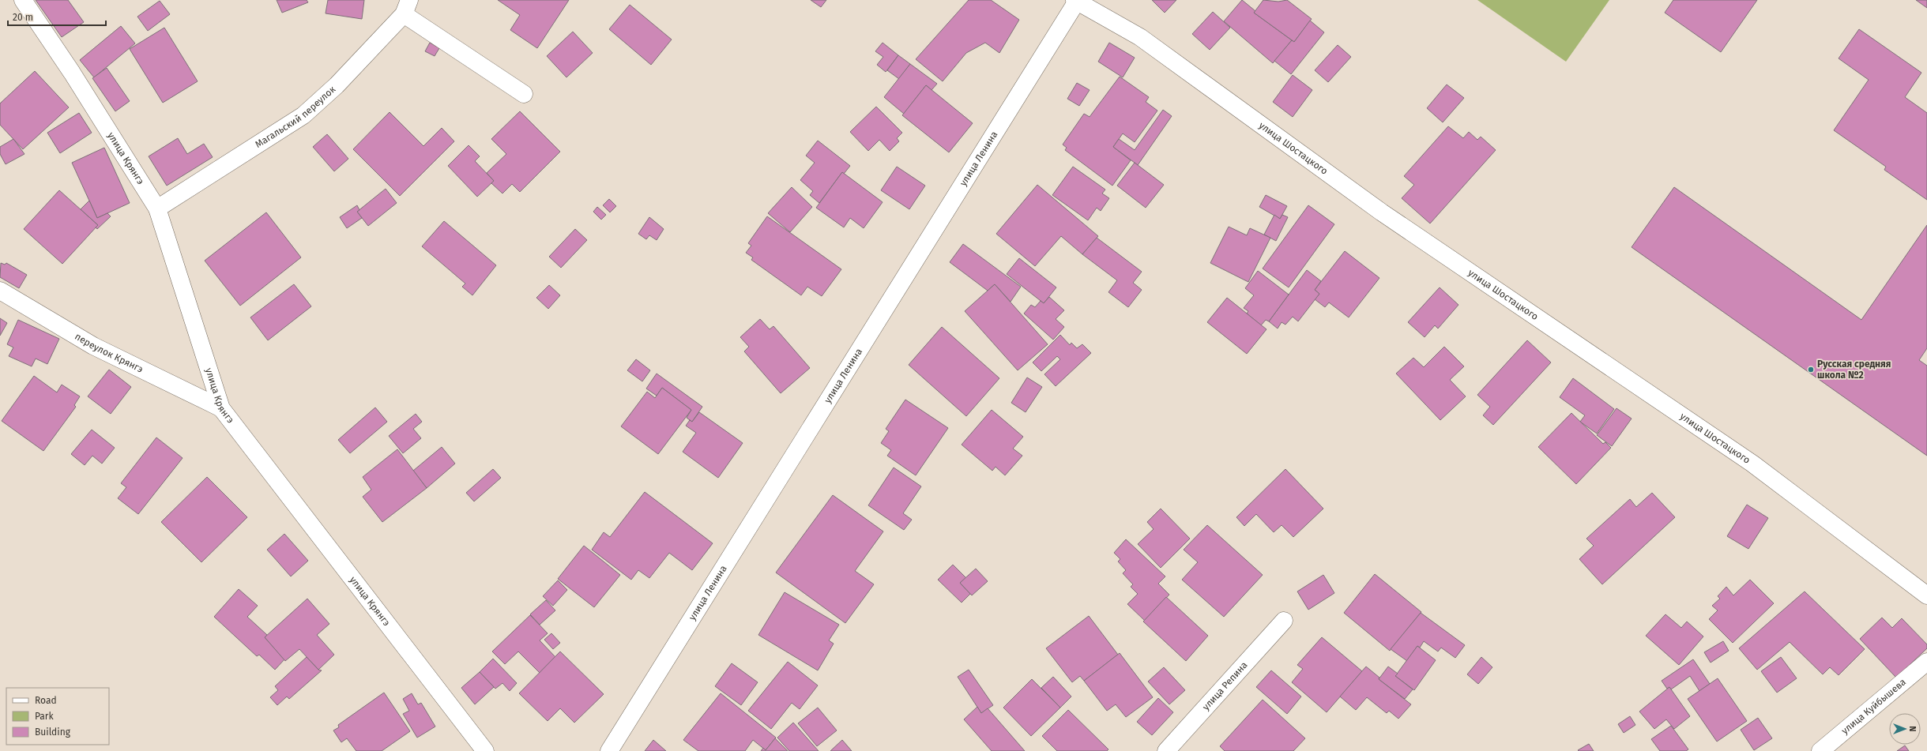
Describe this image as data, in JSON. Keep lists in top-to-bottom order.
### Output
{
  "streets": {
    "street": [
      "Магальский переулок",
      "улица Шостацкого",
      "улица Крянгэ",
      "улица Ленина",
      "переулок Крянгэ",
      "улица Репина",
      "улица Куйбышева"
    ]
  },
  "crossings": [
    ["Магальский переулок", "улица Крянгэ"],
    ["улица Шостацкого", "улица Ленина"],
    ["улица Крянгэ", "переулок Крянгэ"]
  ],
  "places": ["Русская средняя школа №2"],
  "legend": ["Road", "Park", "Building"],
  "scale_bar": "20 m",
  "north": "right"
}
